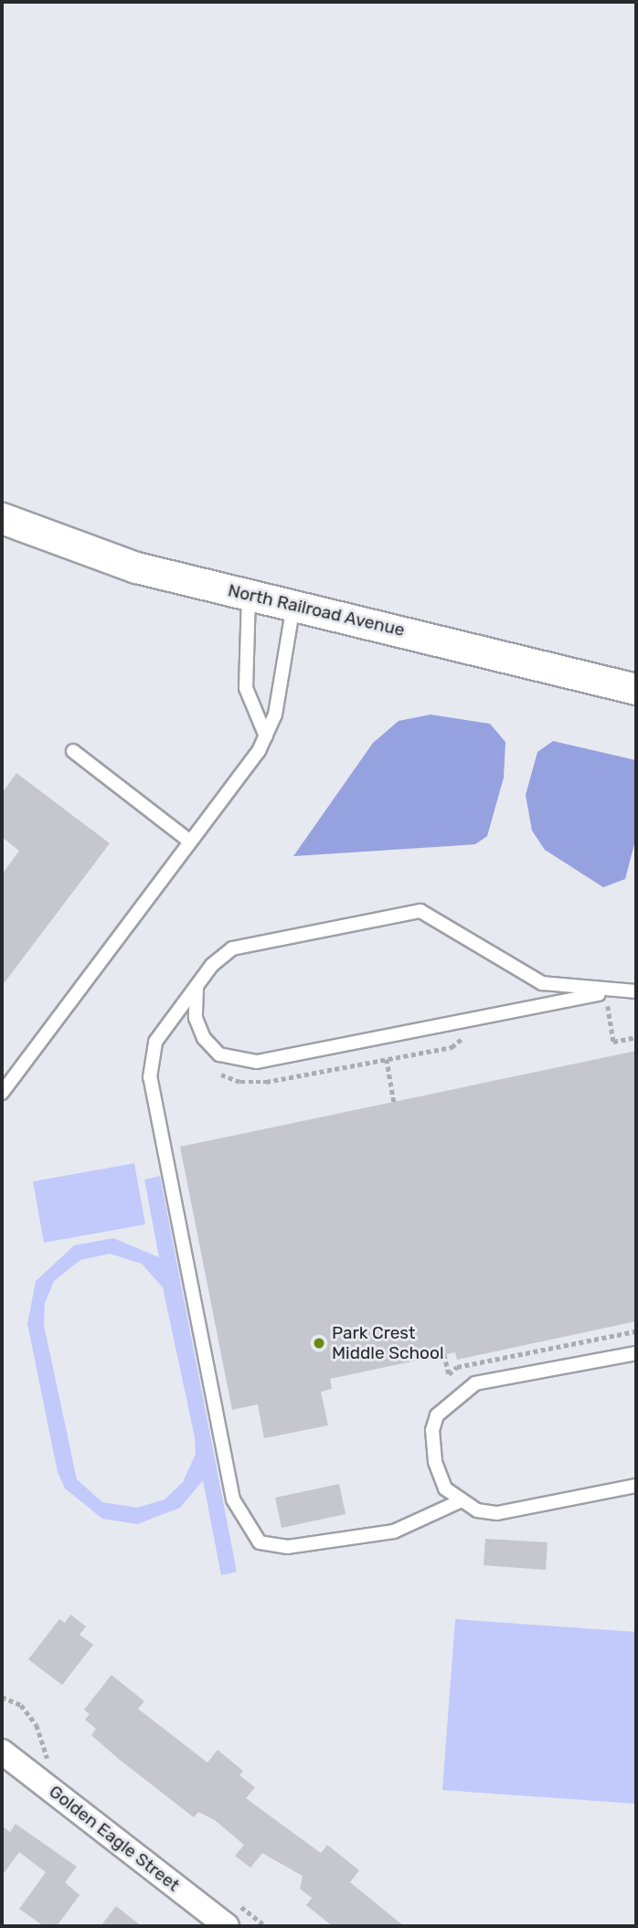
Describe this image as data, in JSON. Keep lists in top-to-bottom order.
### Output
{
  "streets": {
    "street": ["North Railroad Avenue", "Golden Eagle Street"]
  },
  "places": ["Park Crest Middle School"]
}
